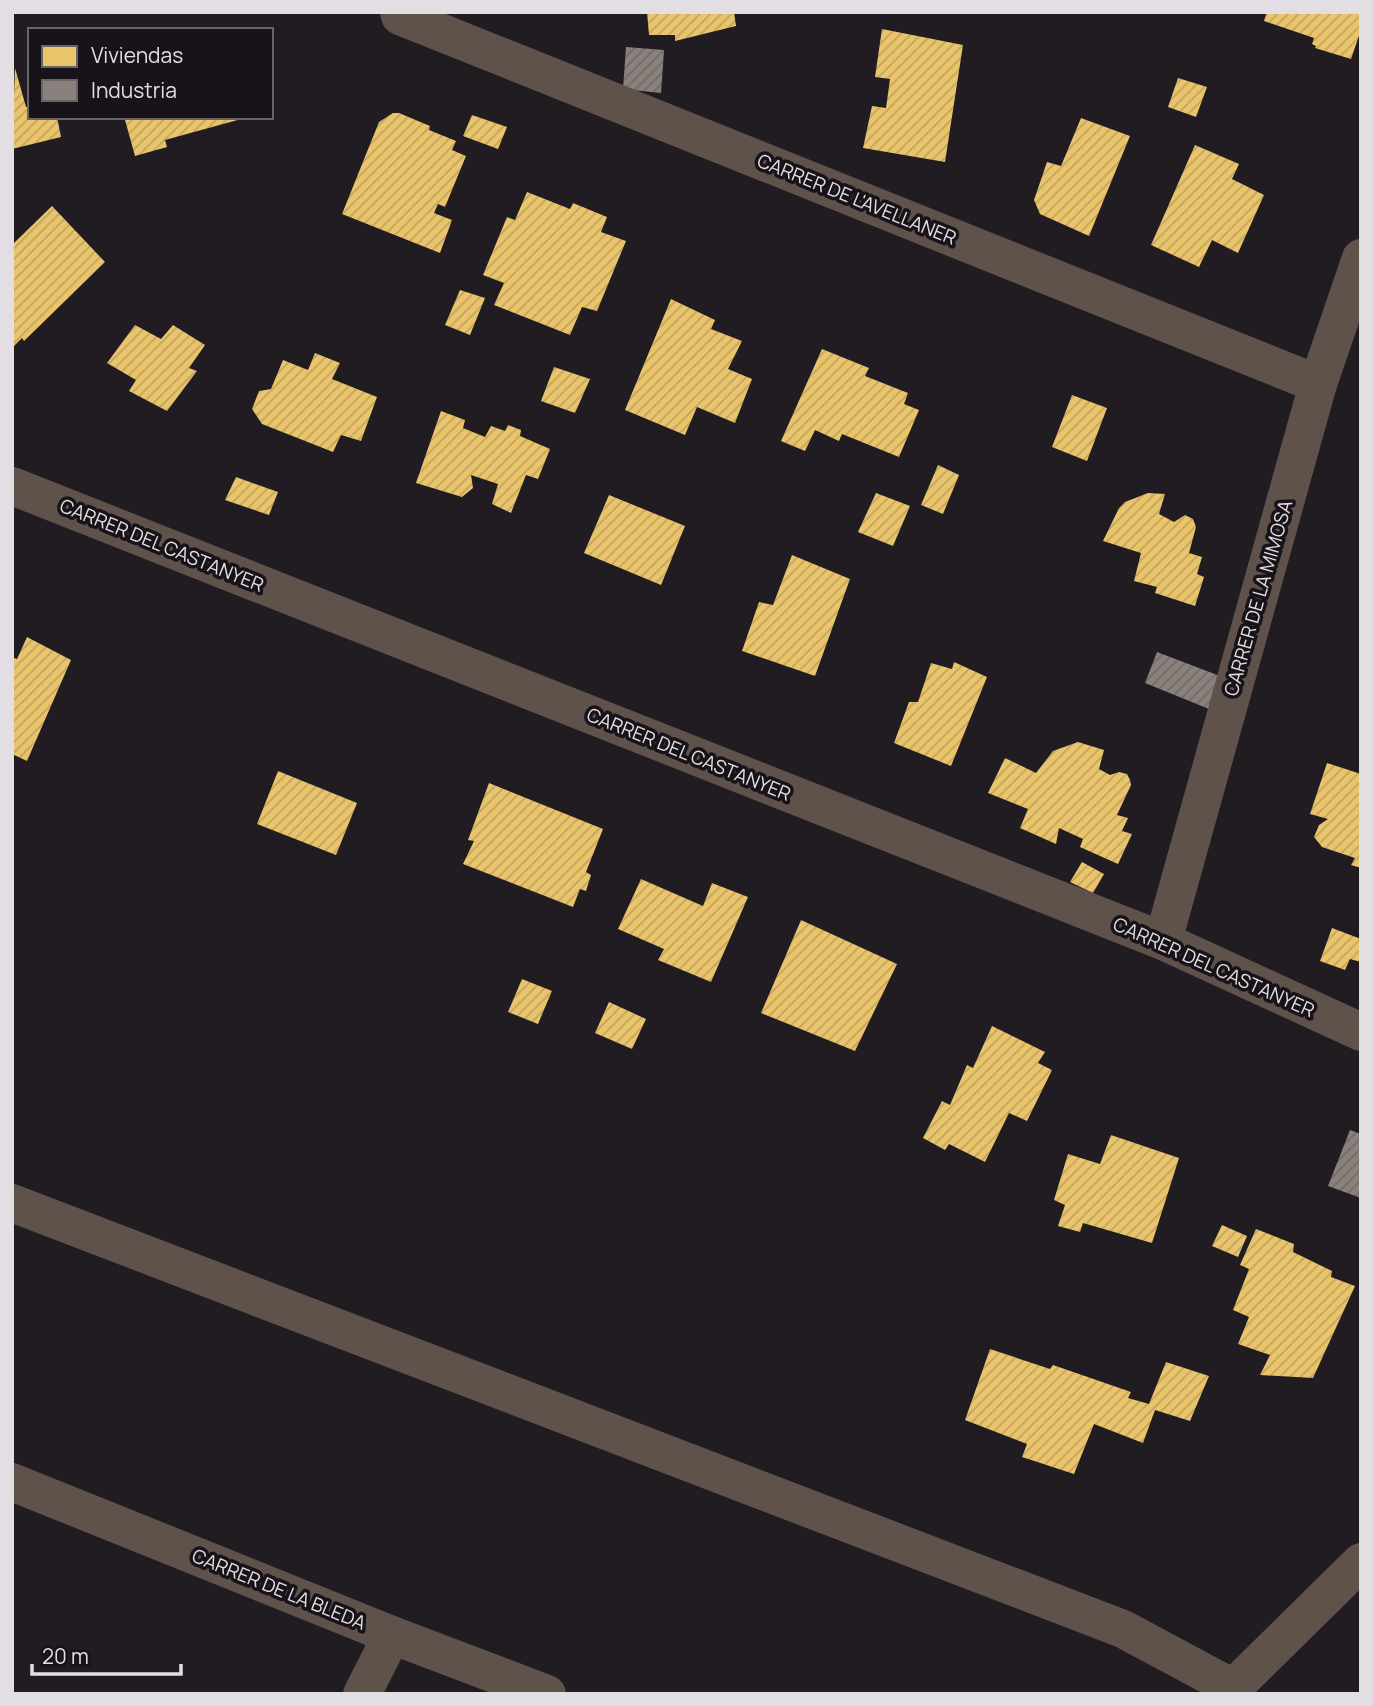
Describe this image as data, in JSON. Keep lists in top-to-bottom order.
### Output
{
  "streets": {
    "street": [
      "CARRER DE L'AVELLANER",
      "CARRER DEL CASTANYER",
      "CARRER DE LA MIMOSA",
      "CARRER DE LA BLEDA"
    ]
  },
  "crossings": [
    ["CARRER DE L'AVELLANER", "CARRER DE LA MIMOSA"],
    ["CARRER DEL CASTANYER", "CARRER DE LA MIMOSA"]
  ],
  "legend": ["Viviendas", "Industria"],
  "scale_bar": "20 m"
}
